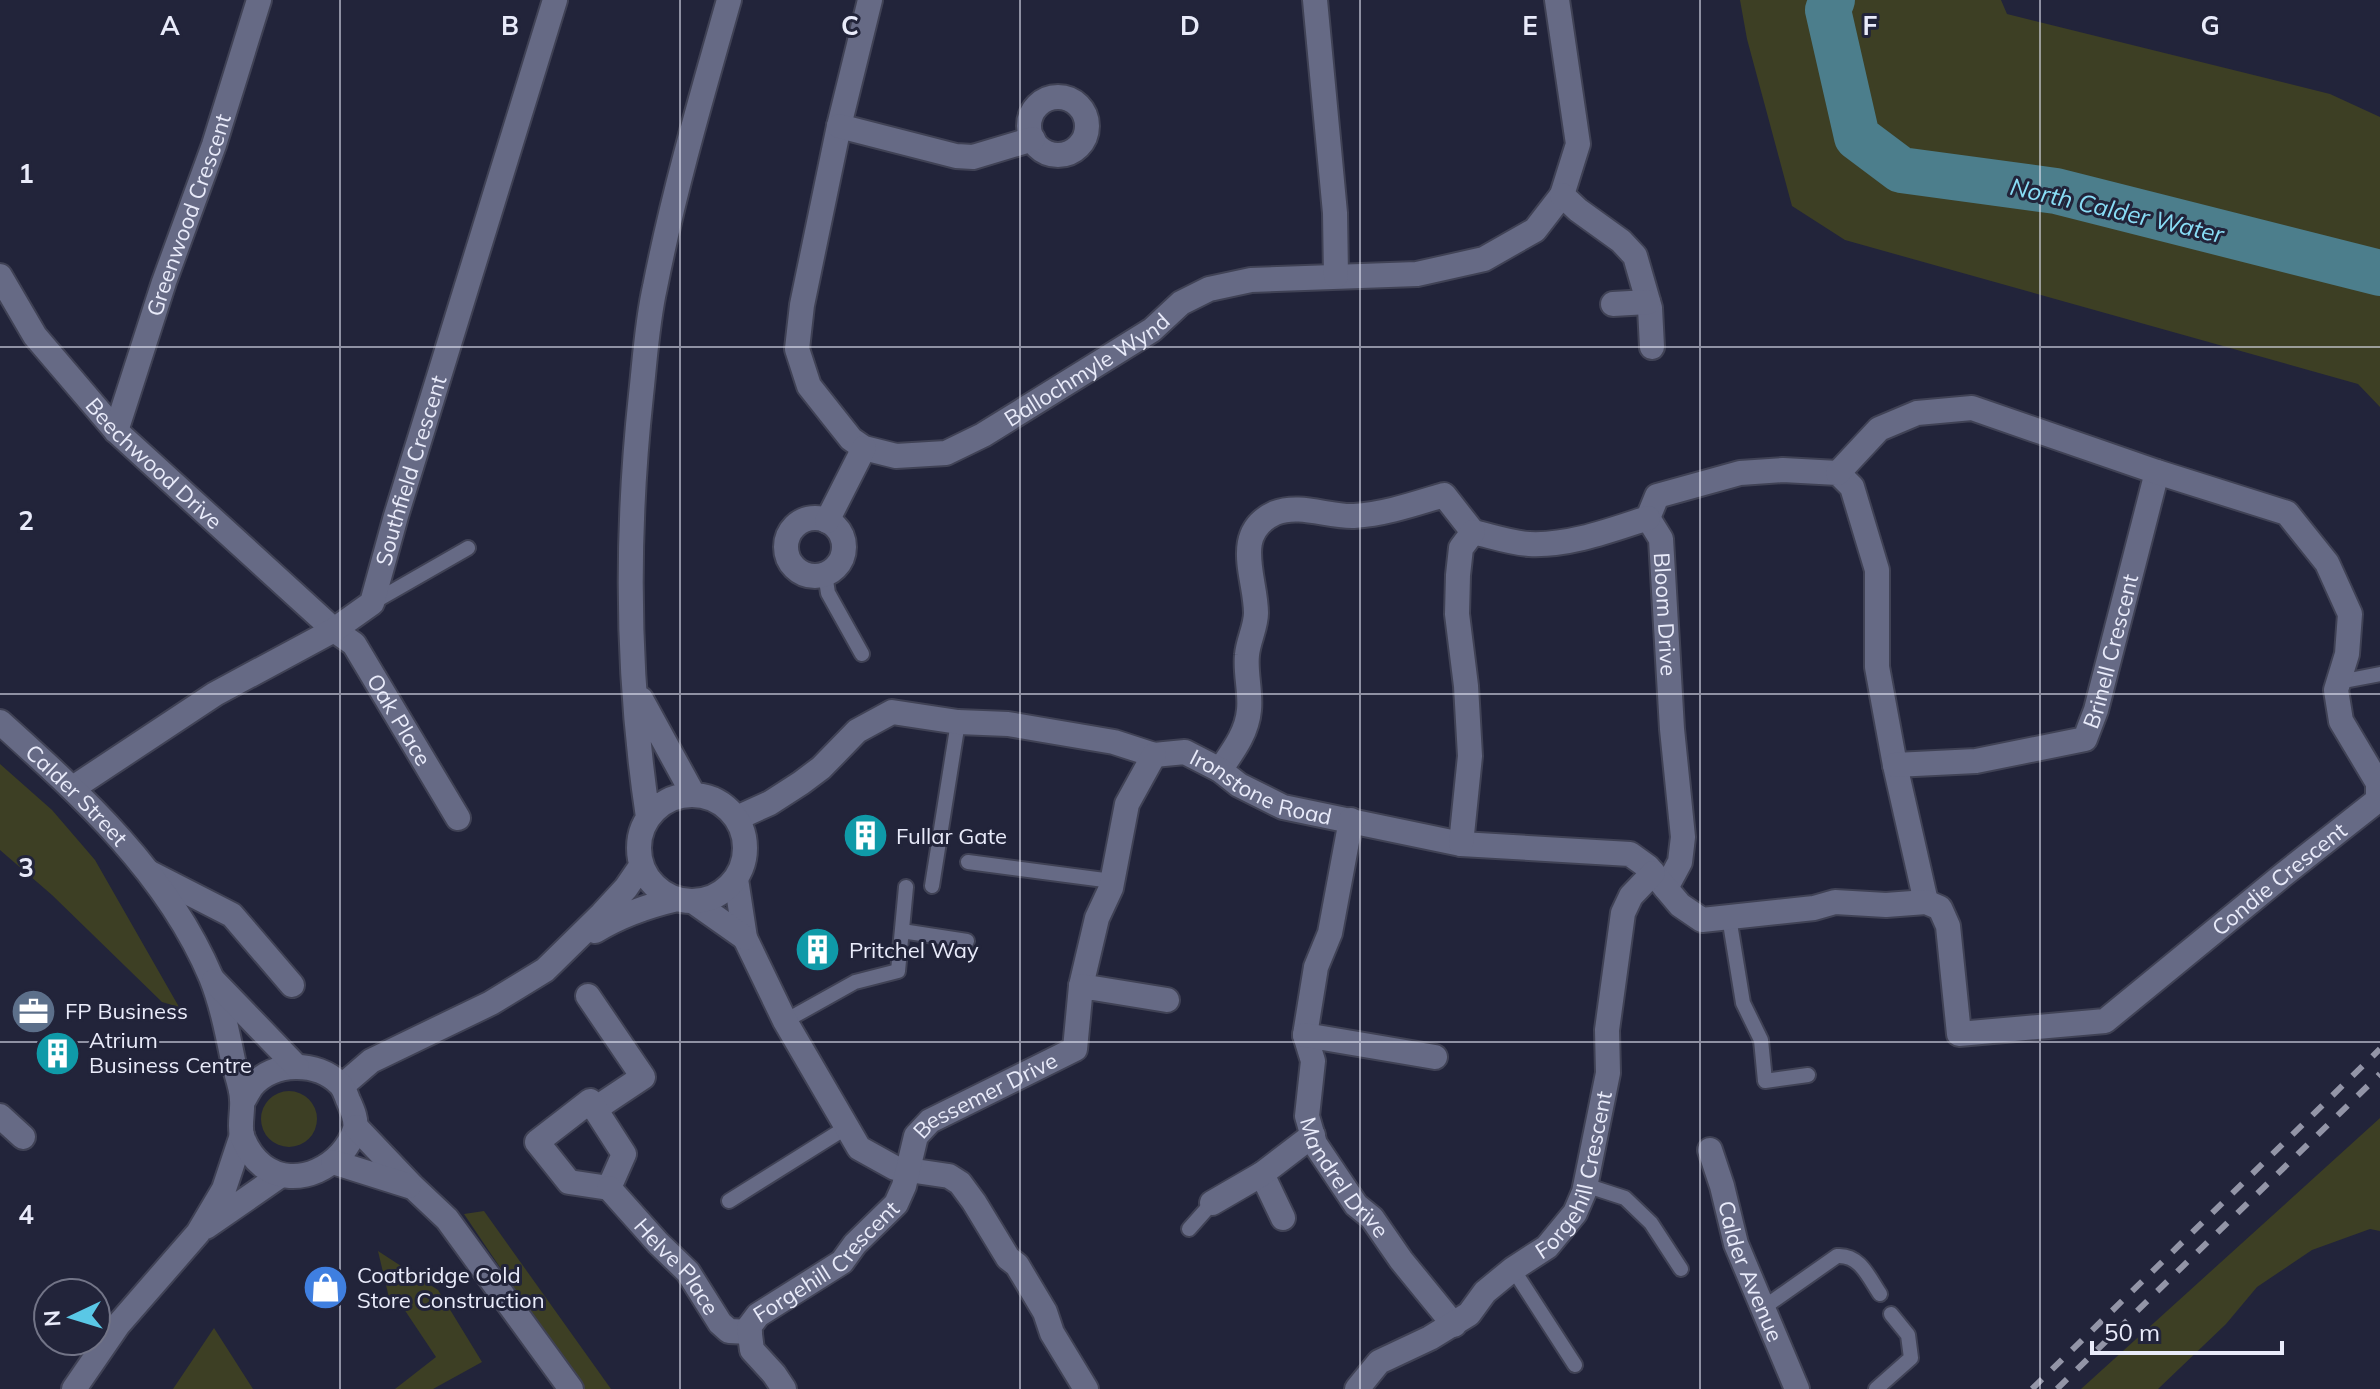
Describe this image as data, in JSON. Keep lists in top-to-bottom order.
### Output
{
  "streets": {
    "street": [
      "Greenwood Crescent",
      "Ballochmyle Wynd",
      "Beechwood Drive",
      "Southfield Crescent",
      "Bloom Drive",
      "Brinell Crescent",
      "Oak Place",
      "Ironstone Road",
      "Calder Street",
      "Condie Crescent",
      "Bessemer Drive",
      "Forgehill Crescent",
      "Mandrel Drive",
      "Helve Place",
      "Calder Avenue"
    ]
  },
  "crossings": [
    ["Greenwood Crescent", "Beechwood Drive"],
    ["Beechwood Drive", "Oak Place"],
    ["Bloom Drive", "Ironstone Road"],
    ["Bloom Drive", "Forgehill Crescent"],
    ["Brinell Crescent", "Condie Crescent"],
    ["Ironstone Road", "Bessemer Drive"],
    ["Ironstone Road", "Forgehill Crescent"],
    ["Ironstone Road", "Mandrel Drive"],
    ["Bessemer Drive", "Forgehill Crescent"],
    ["Forgehill Crescent", "Mandrel Drive"],
    ["Forgehill Crescent", "Helve Place"]
  ],
  "water": ["North Calder Water"],
  "places": {
    "building": ["Fullar Gate", "Pritchel Way", "Atrium Business Centre"],
    "office": ["FP Business"],
    "shop": ["Coatbridge Cold Store Construction"]
  },
  "scale_bar": "50 m",
  "north": "left",
  "grid": {
    "columns": [
      "A",
      "B",
      "C",
      "D",
      "E",
      "F",
      "G"
    ],
    "rows": [
      "1",
      "2",
      "3",
      "4"
    ]
  }
}
